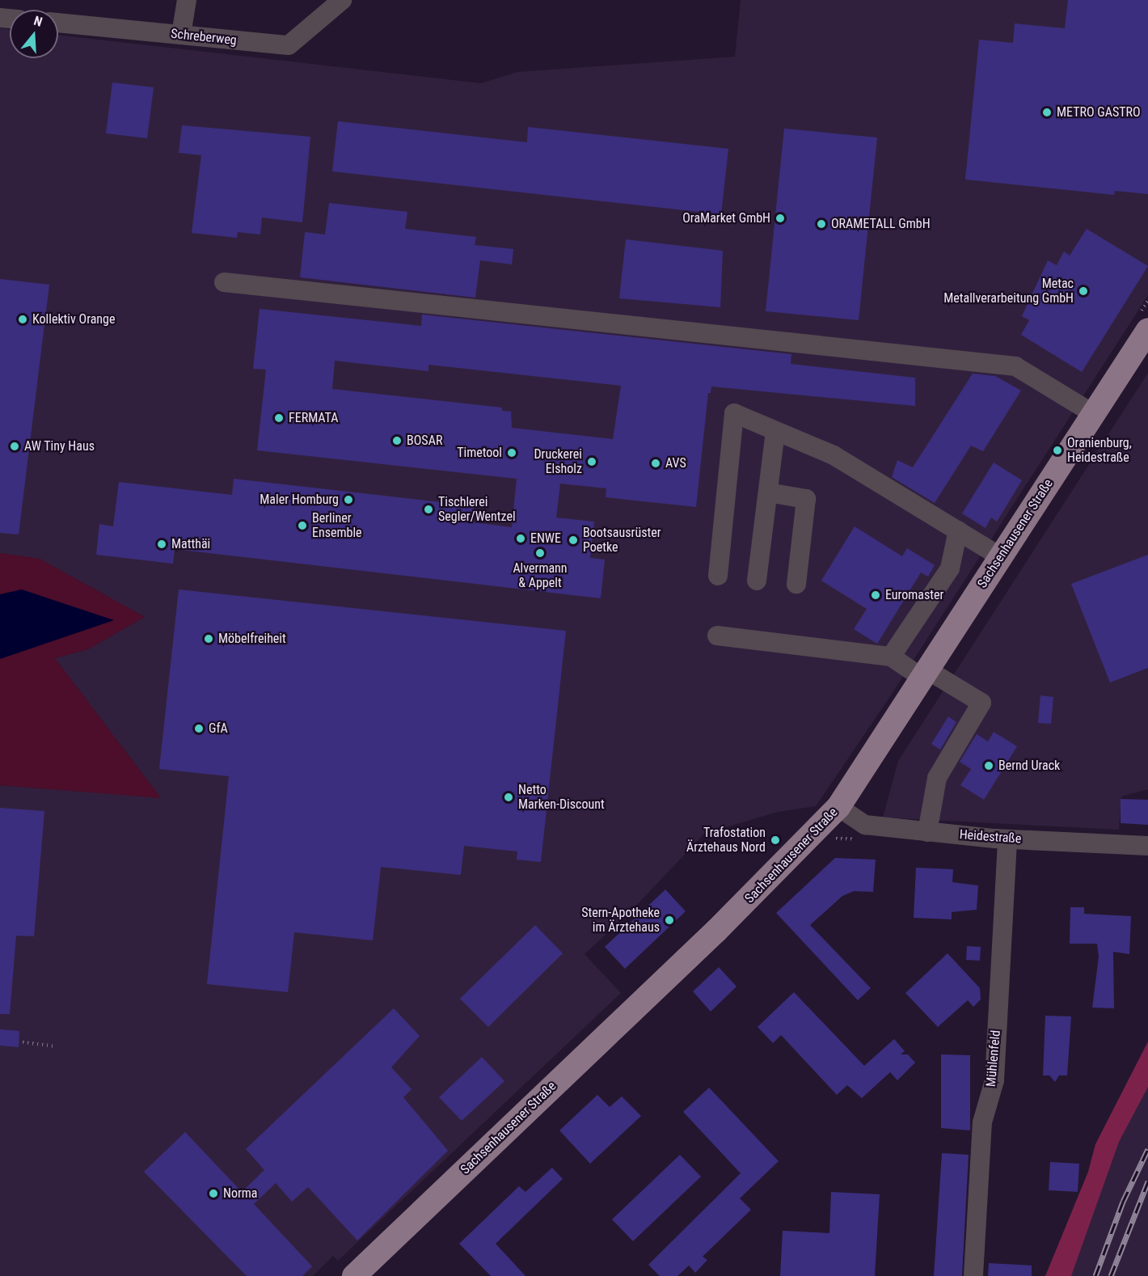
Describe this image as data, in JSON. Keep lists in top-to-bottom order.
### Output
{
  "streets": {
    "main road": ["Sachsenhausener Straße"],
    "street": ["Schreberweg", "Heidestraße", "Mühlenfeld"]
  },
  "crossings": [
    ["Sachsenhausener Straße", "Heidestraße"],
    ["Heidestraße", "Mühlenfeld"]
  ],
  "places": [
    "METRO GASTRO",
    "OraMarket GmbH",
    "ORAMETALL GmbH",
    "Metac Metallverarbeitung GmbH",
    "Kollektiv Orange",
    "FERMATA",
    "BOSAR",
    "AW Tiny Haus",
    "Oranienburg, Heidestraße",
    "Timetool",
    "Druckerei Elsholz",
    "AVS",
    "Maler Homburg",
    "Tischlerei Segler/Wentzel",
    "Berliner Ensemble",
    "ENWE",
    "Bootsausrüster Poetke",
    "Matthäi",
    "Alvermann & Appelt",
    "Euromaster",
    "Möbelfreiheit",
    "GfA",
    "Bernd Urack",
    "Netto Marken-Discount",
    "Trafostation Ärztehaus Nord",
    "Stern-Apotheke im Ärztehaus",
    "Norma"
  ],
  "north": "top"
}
